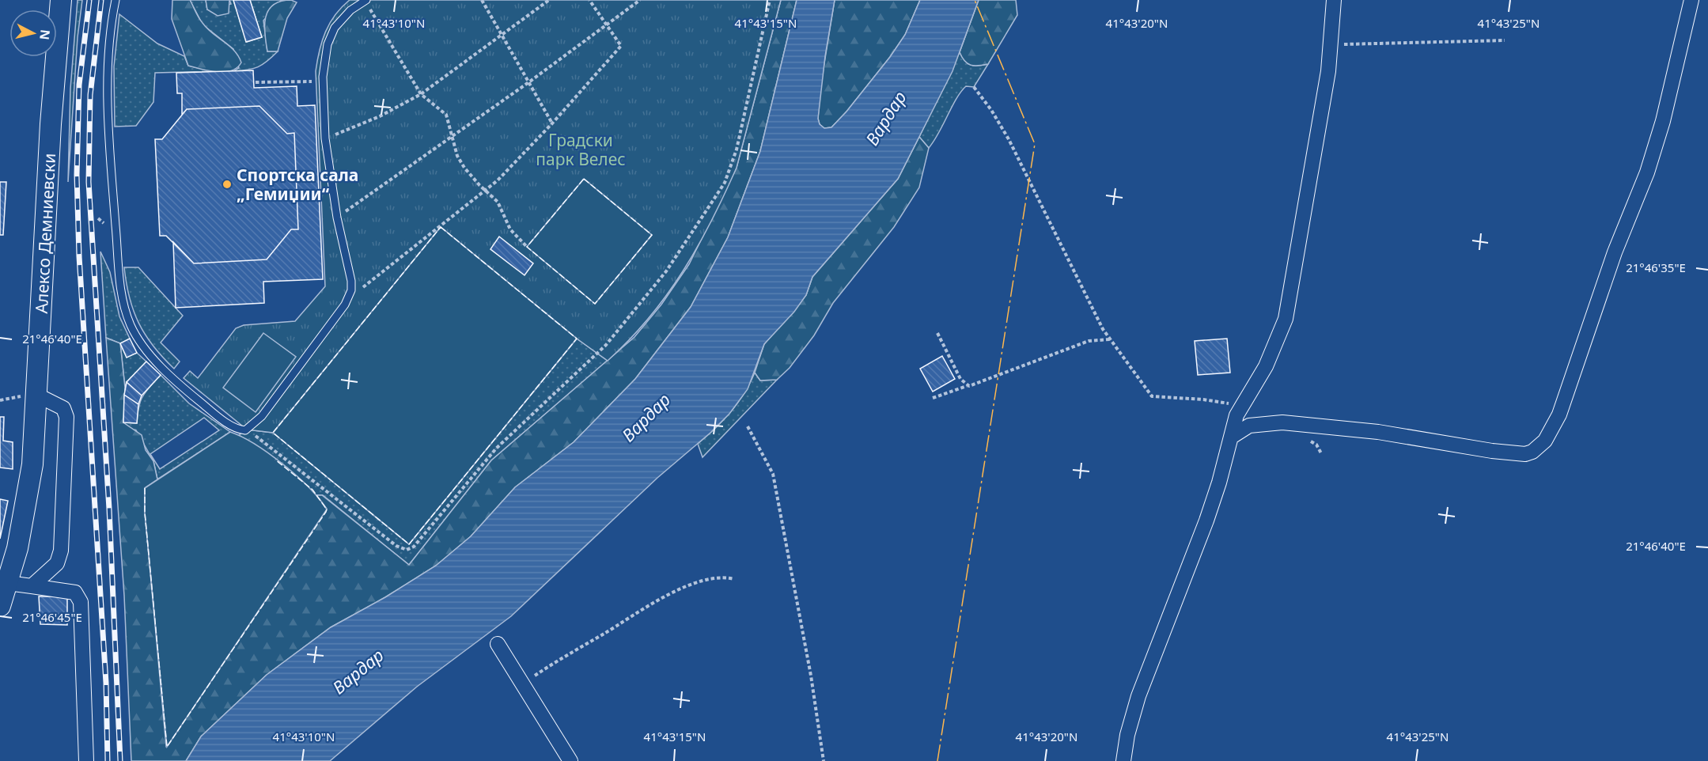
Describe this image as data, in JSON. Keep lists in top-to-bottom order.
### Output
{
  "streets": {
    "main road": ["Алексо Демниевски"]
  },
  "water": ["Вардар"],
  "parks": ["Градски парк Велес"],
  "places": ["Спортска сала „Гемиџии“"],
  "north": "right",
  "coordinates": [
    "41°43'10\"N",
    "41°43'15\"N",
    "41°43'20\"N",
    "41°43'25\"N",
    "21°46'35\"E",
    "21°46'40\"E",
    "21°46'45\"E"
  ]
}
